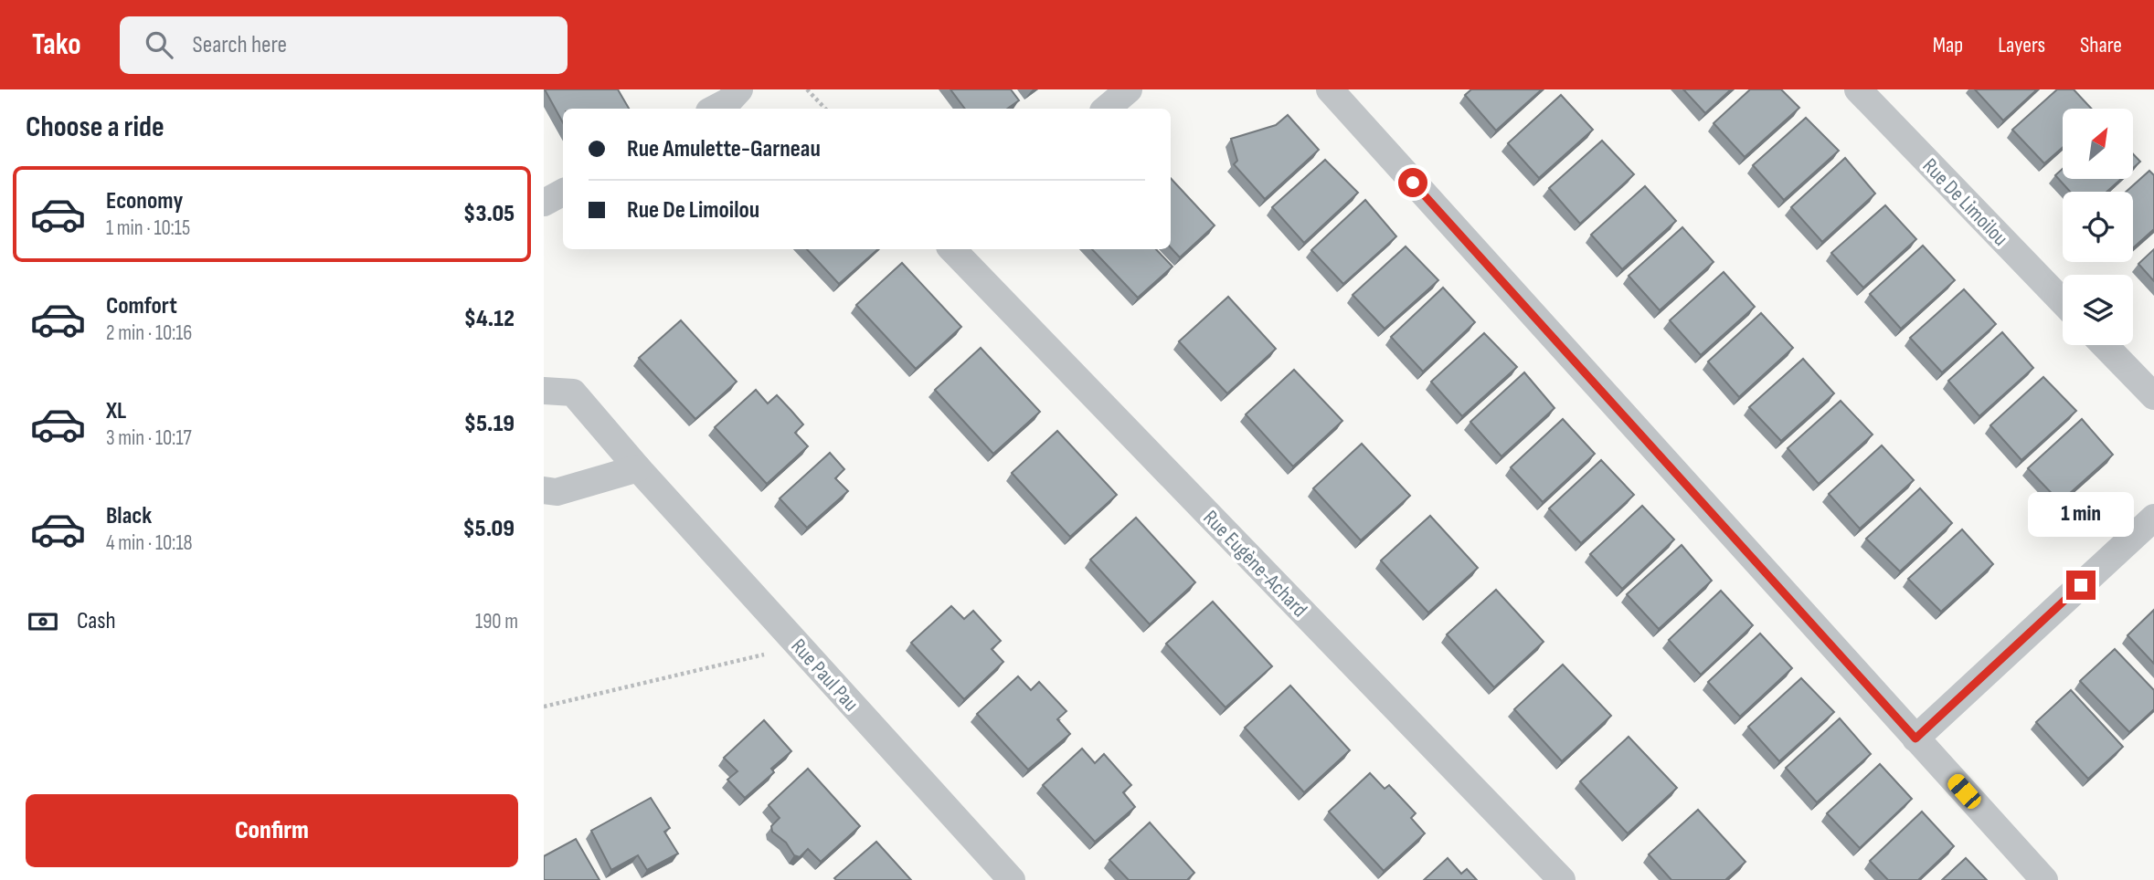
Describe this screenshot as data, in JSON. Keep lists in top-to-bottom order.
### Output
{
  "streets": {
    "street": ["Rue De Limoilou", "Rue Eugène-Achard", "Rue Paul Pau"]
  },
  "north": "top right",
  "page": {
    "header": "Tako",
    "search": "Search here",
    "nav": ["Map", "Layers", "Share"],
    "heading": "Choose a ride",
    "banner": ["Rue Amulette-Garneau", "Rue De Limoilou"],
    "list": [
      {
        "name": "Economy",
        "note": "1 min · 10:15",
        "value": "$3.05"
      },
      {
        "name": "Comfort",
        "note": "2 min · 10:16",
        "value": "$4.12"
      },
      {
        "name": "XL",
        "note": "3 min · 10:17",
        "value": "$5.19"
      },
      {
        "name": "Black",
        "note": "4 min · 10:18",
        "value": "$5.09"
      }
    ],
    "bubble": "1 min",
    "pay": ["Cash", "190 m"],
    "buttons": "Confirm"
  }
}
